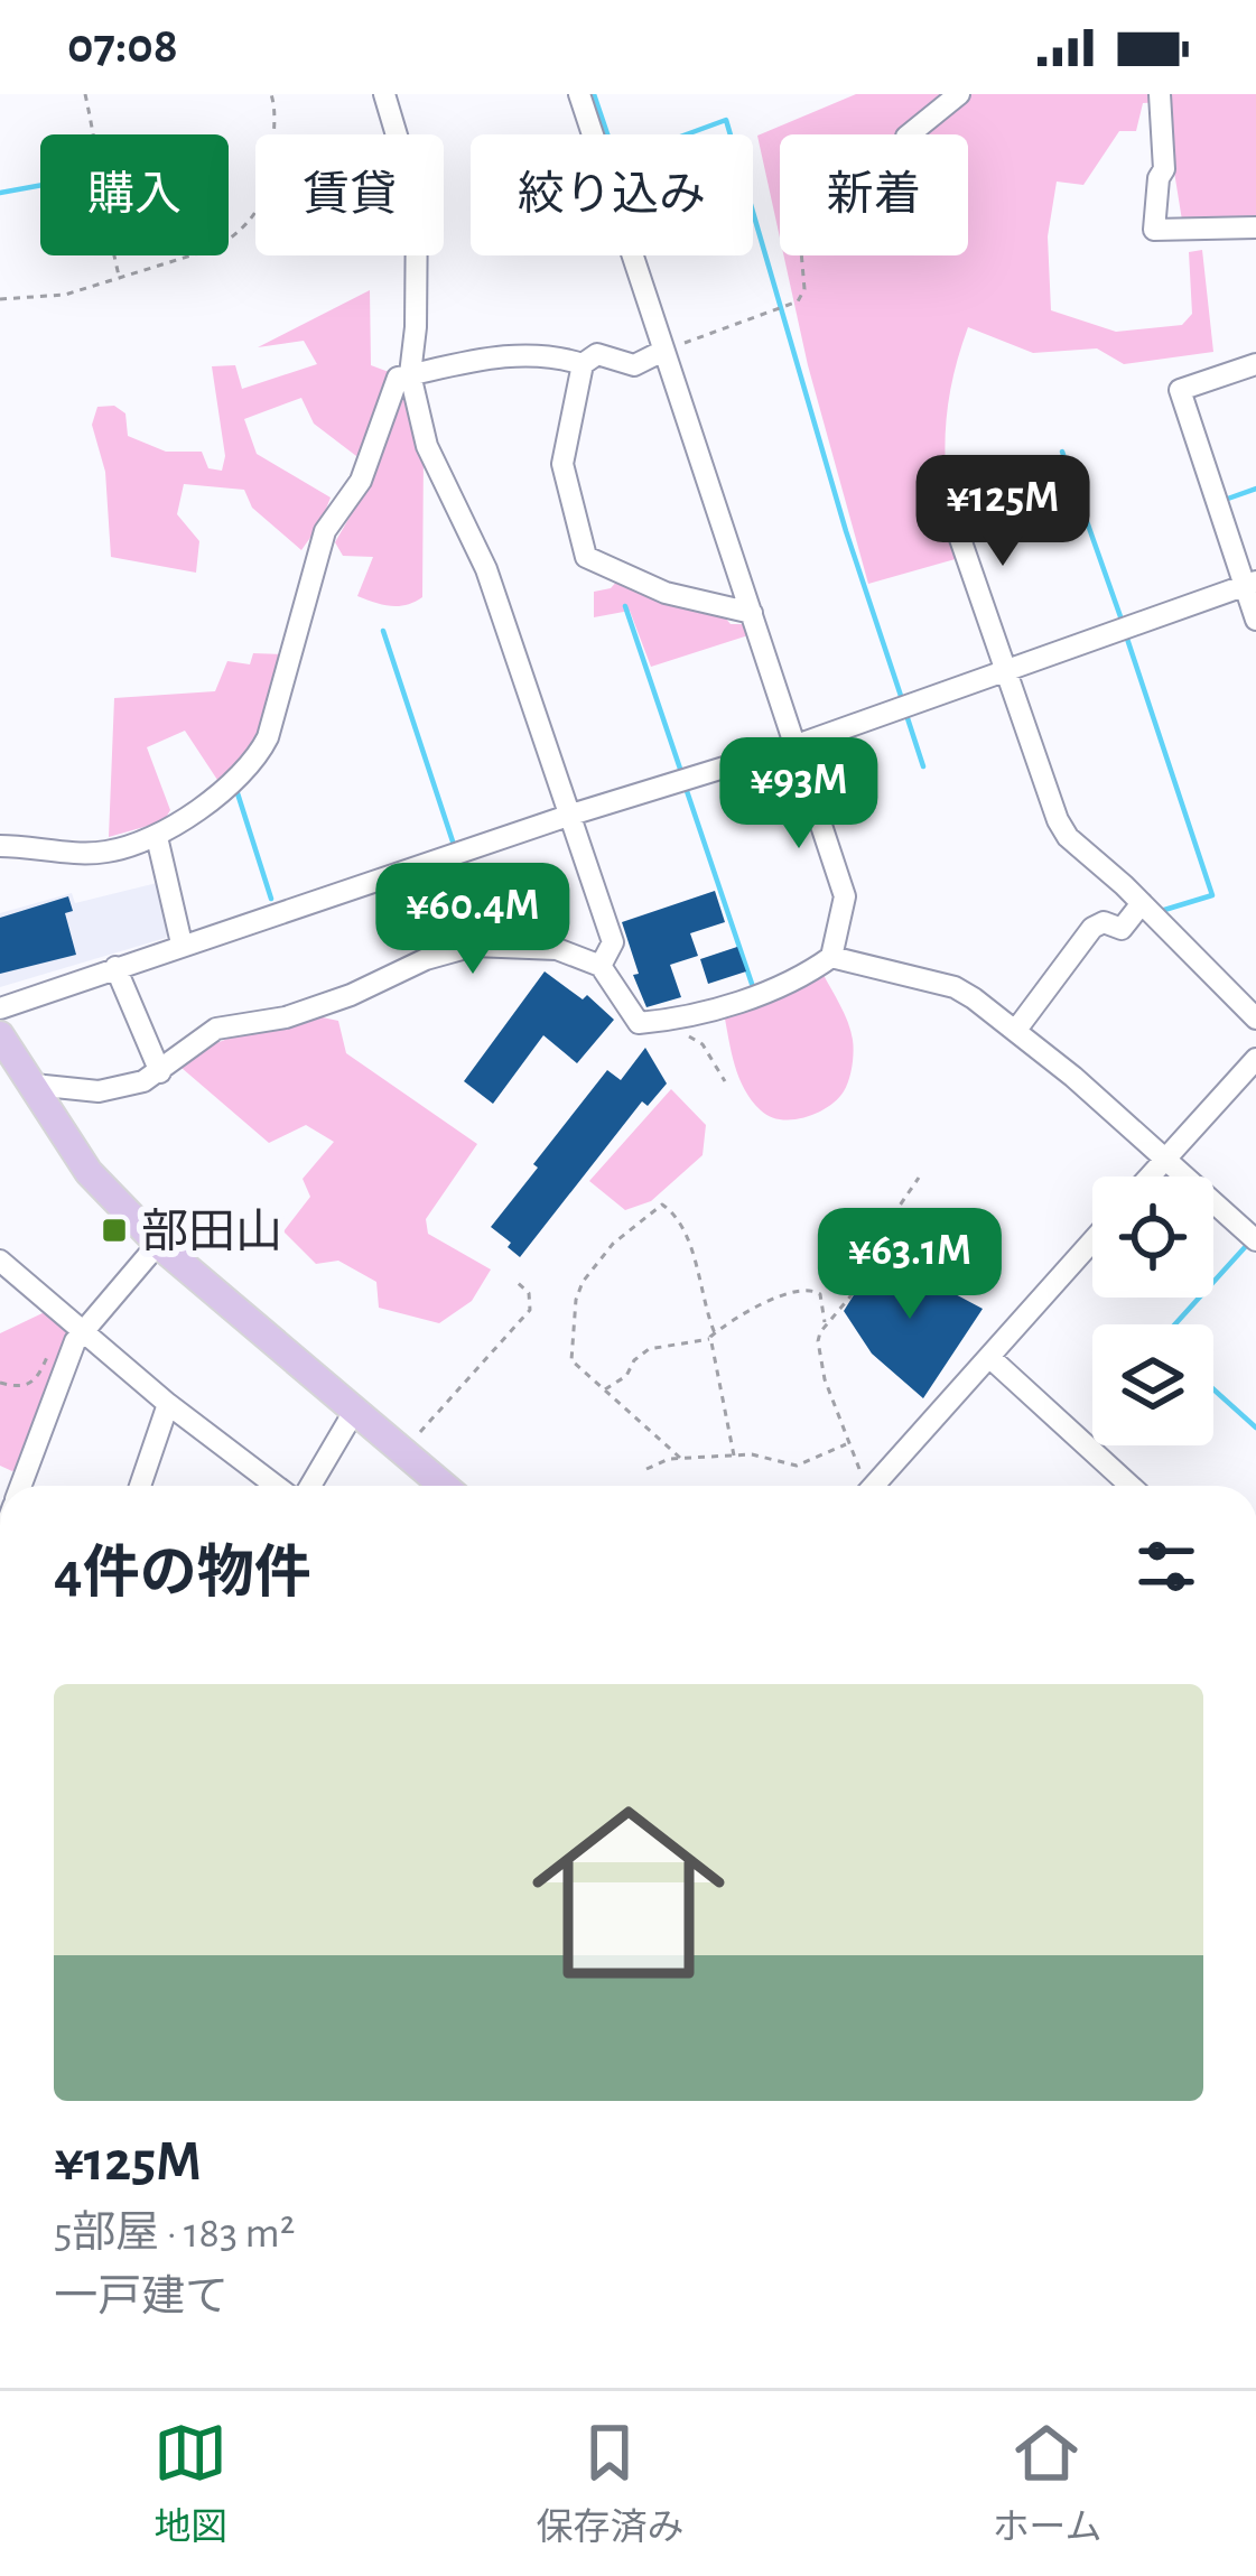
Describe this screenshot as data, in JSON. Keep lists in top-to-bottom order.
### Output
{
  "places": {
    "transit": ["部田山"]
  },
  "page": {
    "status": "07:08",
    "chip": [
      "購入",
      "賃貸",
      "絞り込み",
      "新着"
    ],
    "price": [
      "¥125M",
      "¥93M",
      "¥60.4M",
      "¥63.1M"
    ],
    "heading": "4件の物件",
    "list": [
      {
        "name": "¥125M",
        "note": "5部屋 · 183 m² · 一戸建て"
      }
    ],
    "tabs": ["地図", "保存済み", "ホーム"]
  }
}
